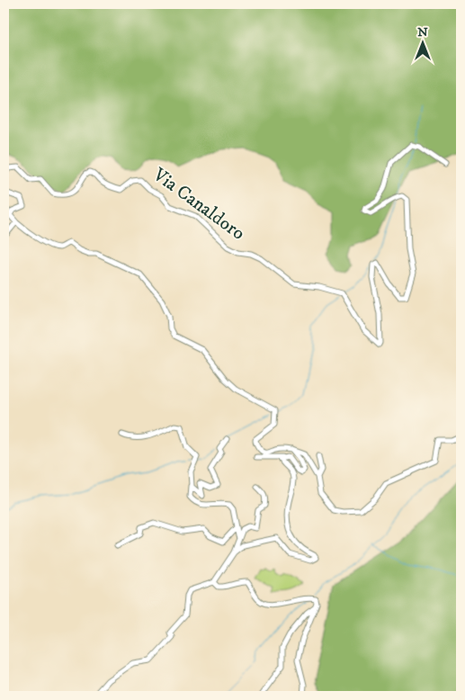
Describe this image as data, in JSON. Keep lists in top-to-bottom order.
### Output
{
  "streets": {
    "street": ["Via Canaldoro"]
  },
  "north": "top"
}
